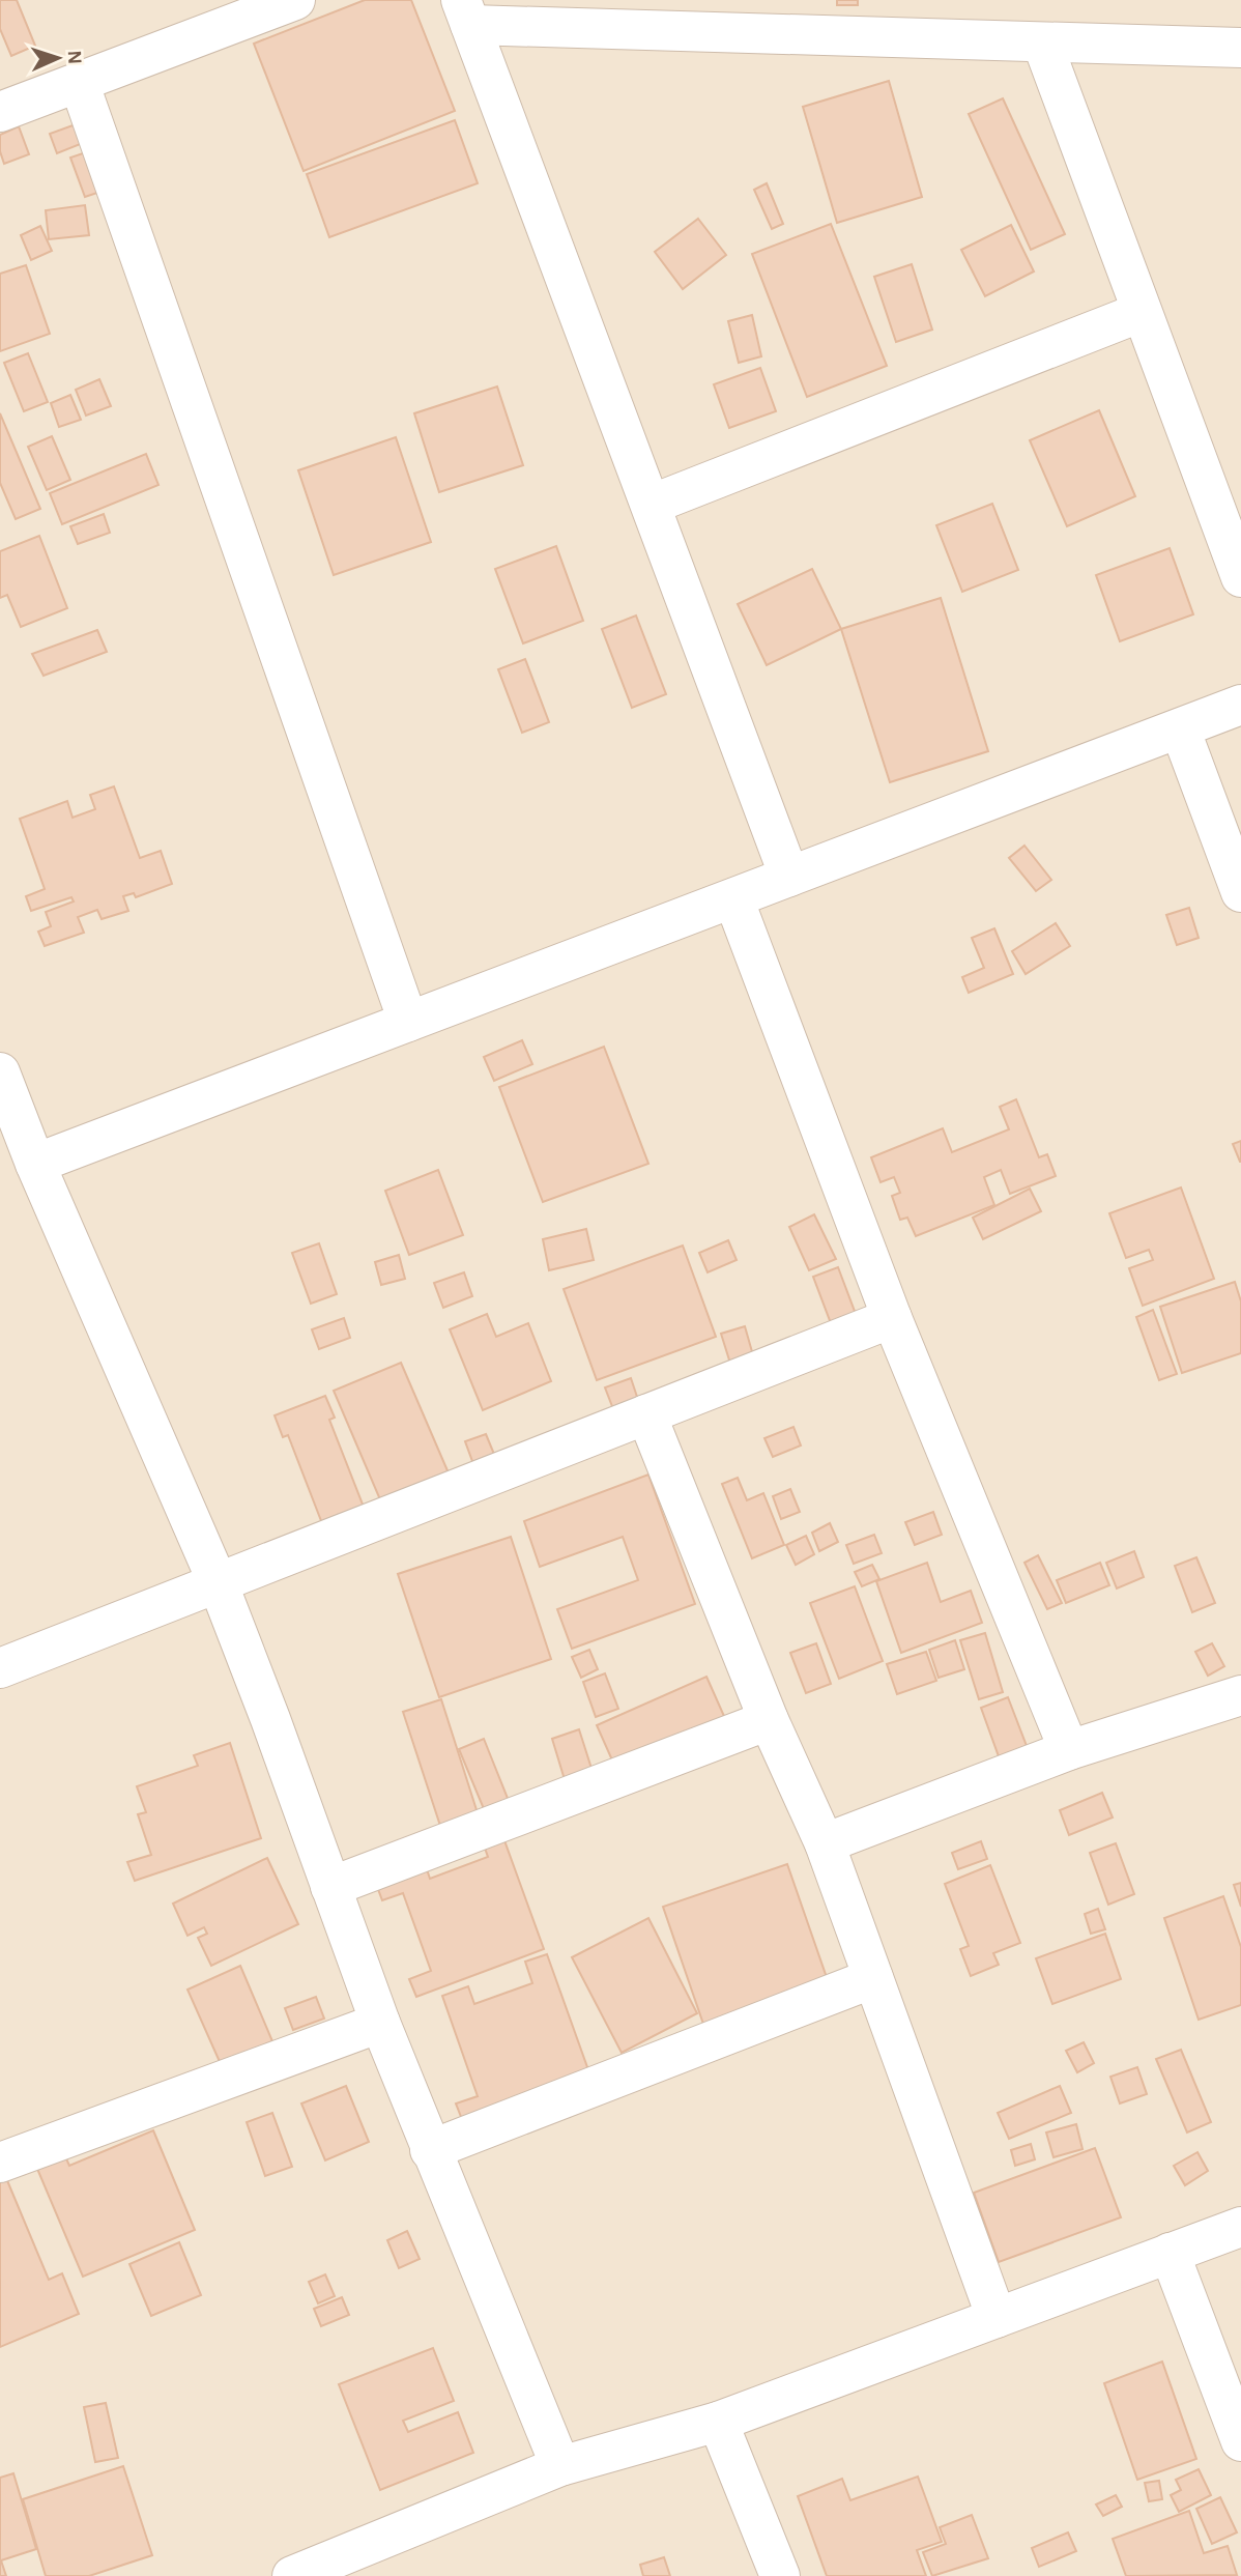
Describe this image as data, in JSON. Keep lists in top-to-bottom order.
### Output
{
  "north": "right"
}
